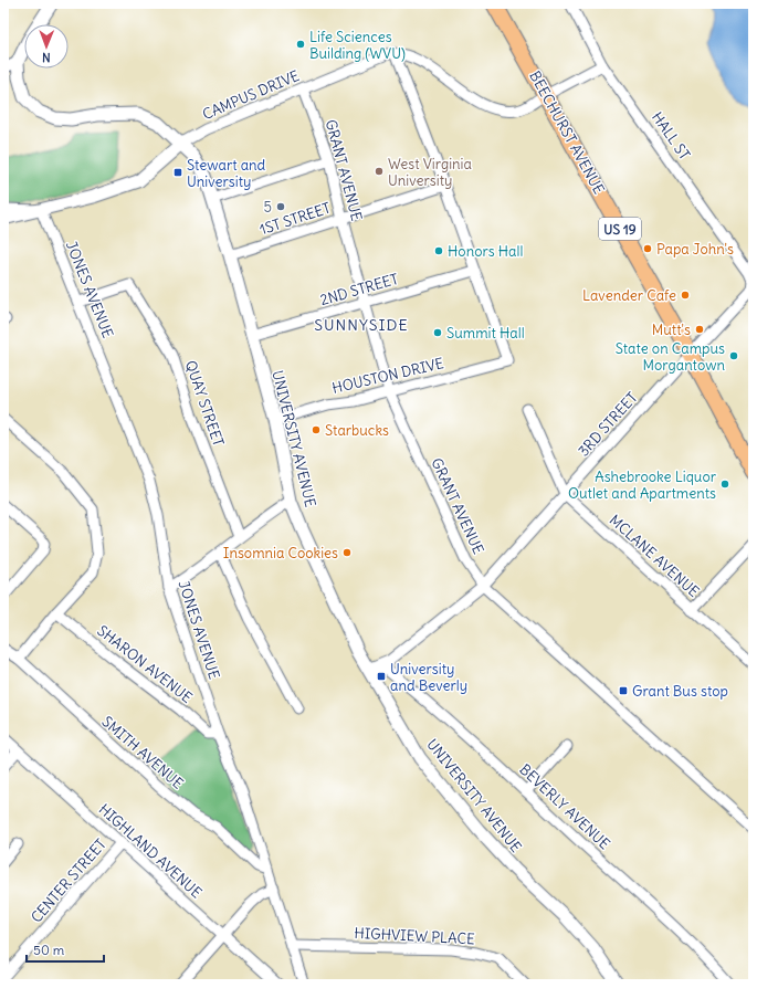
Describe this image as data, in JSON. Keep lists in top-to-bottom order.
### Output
{
  "streets": {
    "main road": ["BEECHURST AVENUE", "US 19"],
    "street": [
      "CAMPUS DRIVE",
      "HALL ST",
      "GRANT AVENUE",
      "1ST STREET",
      "JONES AVENUE",
      "2ND STREET",
      "HOUSTON DRIVE",
      "QUAY STREET",
      "3RD STREET",
      "UNIVERSITY AVENUE",
      "MCLANE AVENUE",
      "SHARON AVENUE",
      "SMITH AVENUE",
      "BEVERLY AVENUE",
      "HIGHLAND AVENUE",
      "CENTER STREET",
      "HIGHVIEW PLACE"
    ]
  },
  "crossings": [
    ["CAMPUS DRIVE", "GRANT AVENUE"],
    ["CAMPUS DRIVE", "UNIVERSITY AVENUE"],
    ["BEECHURST AVENUE", "3RD STREET"],
    ["HALL ST", "3RD STREET"],
    ["GRANT AVENUE", "1ST STREET"],
    ["GRANT AVENUE", "2ND STREET"],
    ["GRANT AVENUE", "HOUSTON DRIVE"],
    ["GRANT AVENUE", "3RD STREET"],
    ["1ST STREET", "UNIVERSITY AVENUE"],
    ["JONES AVENUE", "QUAY STREET"],
    ["JONES AVENUE", "SHARON AVENUE"],
    ["JONES AVENUE", "SMITH AVENUE"],
    ["JONES AVENUE", "HIGHVIEW PLACE"],
    ["2ND STREET", "HOUSTON DRIVE"],
    ["2ND STREET", "UNIVERSITY AVENUE"],
    ["HOUSTON DRIVE", "UNIVERSITY AVENUE"],
    ["3RD STREET", "UNIVERSITY AVENUE"],
    ["3RD STREET", "MCLANE AVENUE"],
    ["3RD STREET", "BEVERLY AVENUE"],
    ["UNIVERSITY AVENUE", "BEVERLY AVENUE"],
    ["HIGHLAND AVENUE", "CENTER STREET"]
  ],
  "districts": ["SUNNYSIDE"],
  "places": {
    "other": [
      "Life Sciences Building (WVU)",
      "West Virginia University",
      "5",
      "Papa John's",
      "Honors Hall",
      "Lavender Cafe",
      "Mutt's",
      "Summit Hall",
      "State on Campus Morgantown",
      "Starbucks",
      "Ashebrooke Liquor Outlet and Apartments",
      "Insomnia Cookies"
    ],
    "transit": ["Stewart and University", "University and Beverly", "Grant Bus stop"]
  },
  "scale_bar": "50 m",
  "north": "bottom"
}
